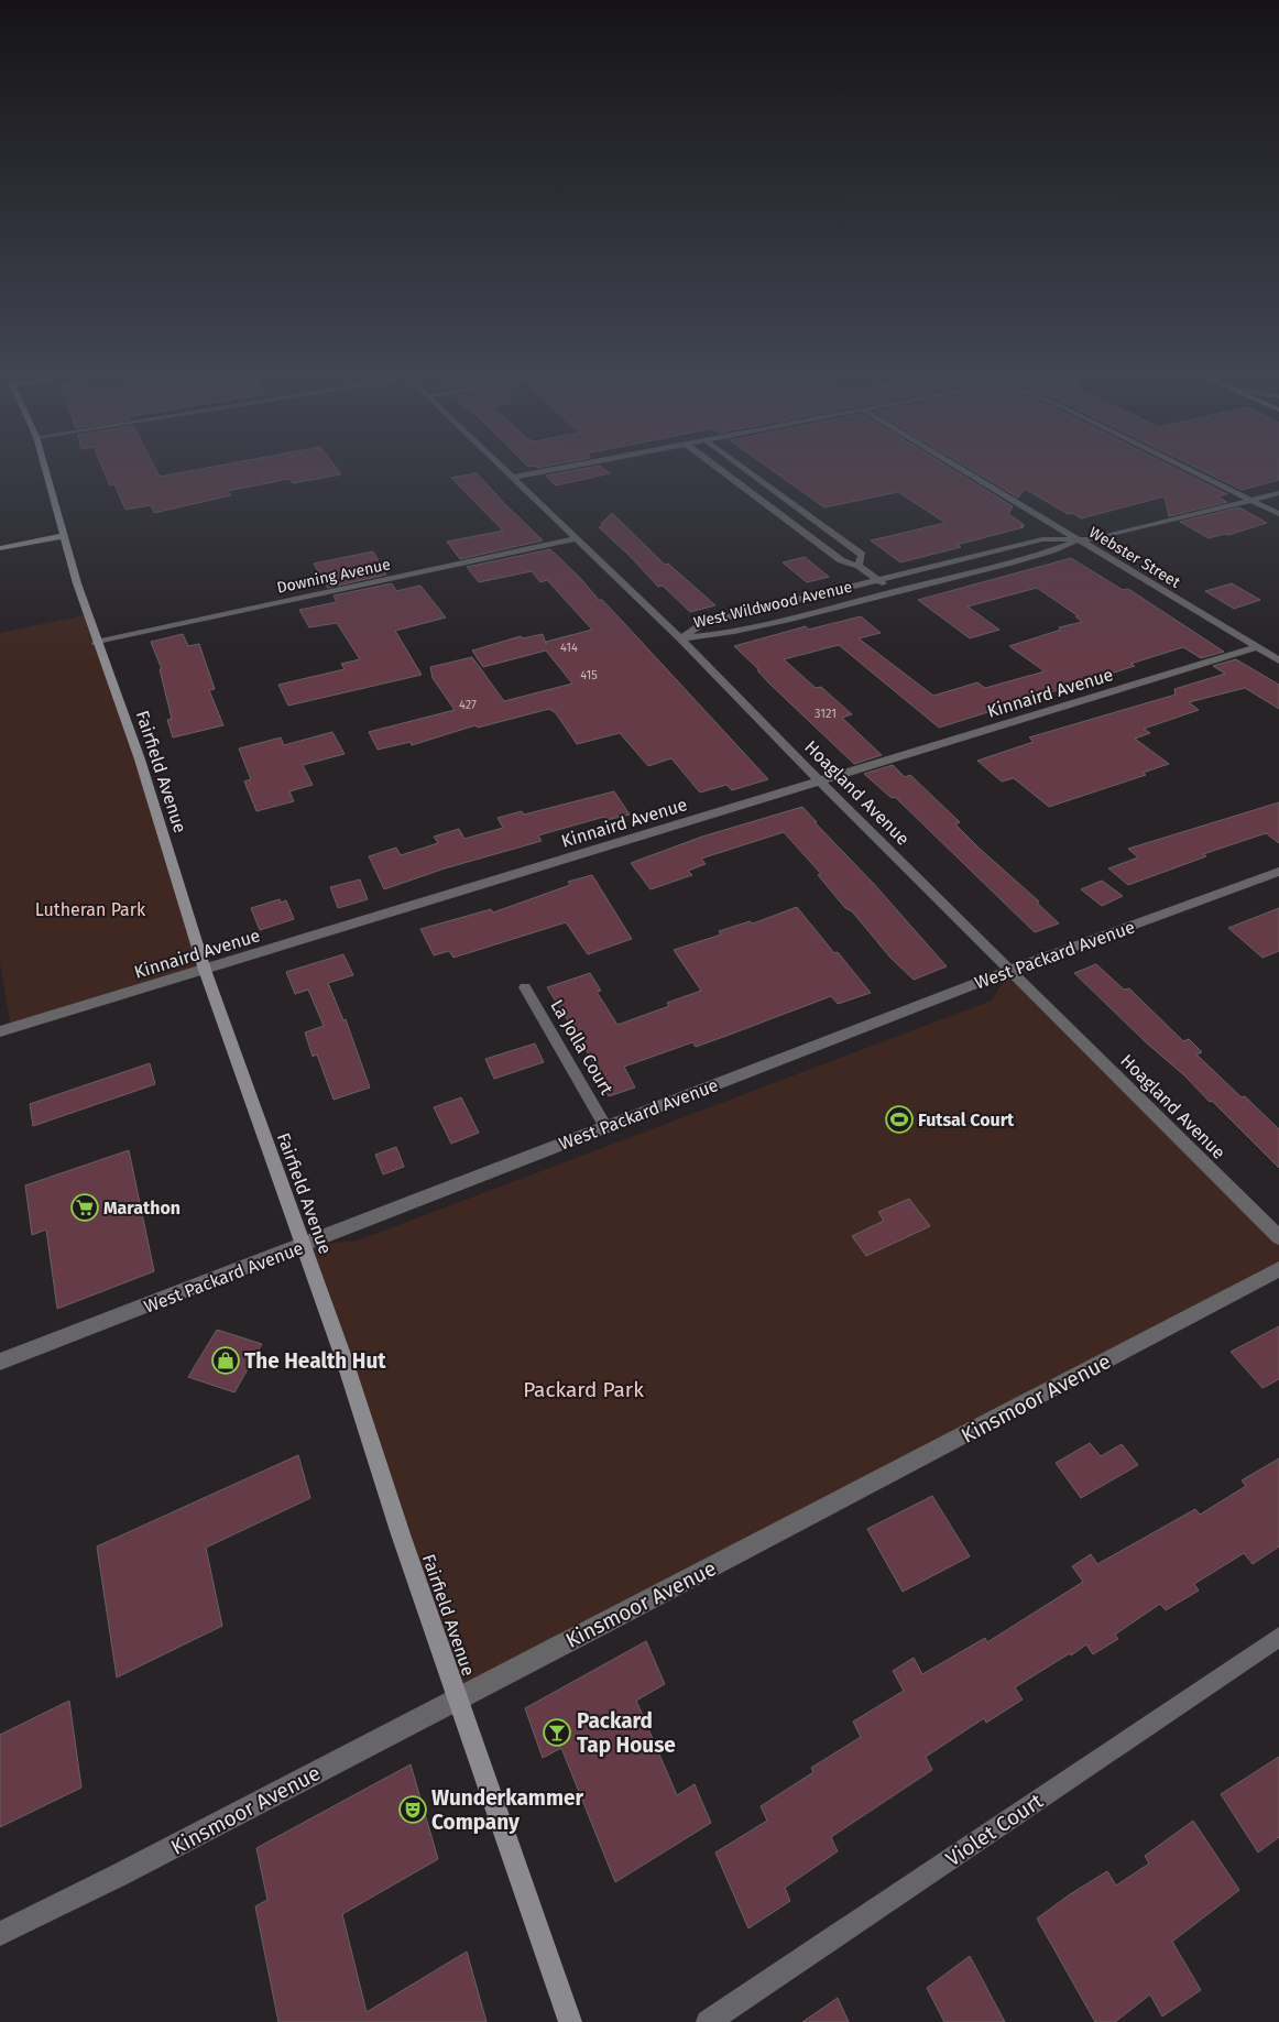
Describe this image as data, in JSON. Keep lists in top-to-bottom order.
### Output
{
  "streets": {
    "main road": ["Fairfield Avenue"],
    "street": [
      "Webster Street",
      "Downing Avenue",
      "West Wildwood Avenue",
      "Kinnaird Avenue",
      "Hoagland Avenue",
      "West Packard Avenue",
      "La Jolla Court",
      "Kinsmoor Avenue",
      "Violet Court"
    ]
  },
  "crossings": [
    ["Webster Street", "West Wildwood Avenue"],
    ["Webster Street", "Kinnaird Avenue"],
    ["Downing Avenue", "Fairfield Avenue"],
    ["Downing Avenue", "Hoagland Avenue"],
    ["West Wildwood Avenue", "Hoagland Avenue"],
    ["Kinnaird Avenue", "Fairfield Avenue"],
    ["Kinnaird Avenue", "Hoagland Avenue"],
    ["Fairfield Avenue", "West Packard Avenue"],
    ["Fairfield Avenue", "Kinsmoor Avenue"],
    ["Hoagland Avenue", "West Packard Avenue"],
    ["West Packard Avenue", "La Jolla Court"]
  ],
  "parks": ["Lutheran Park", "Packard Park"],
  "places": {
    "sports": ["Futsal Court"],
    "supermarket": ["Marathon"],
    "shop": ["The Health Hut"],
    "bar": ["Packard Tap House"],
    "theatre": ["Wunderkammer Company"]
  },
  "house_numbers": [
    "414",
    "415",
    "427",
    "3121"
  ]
}
